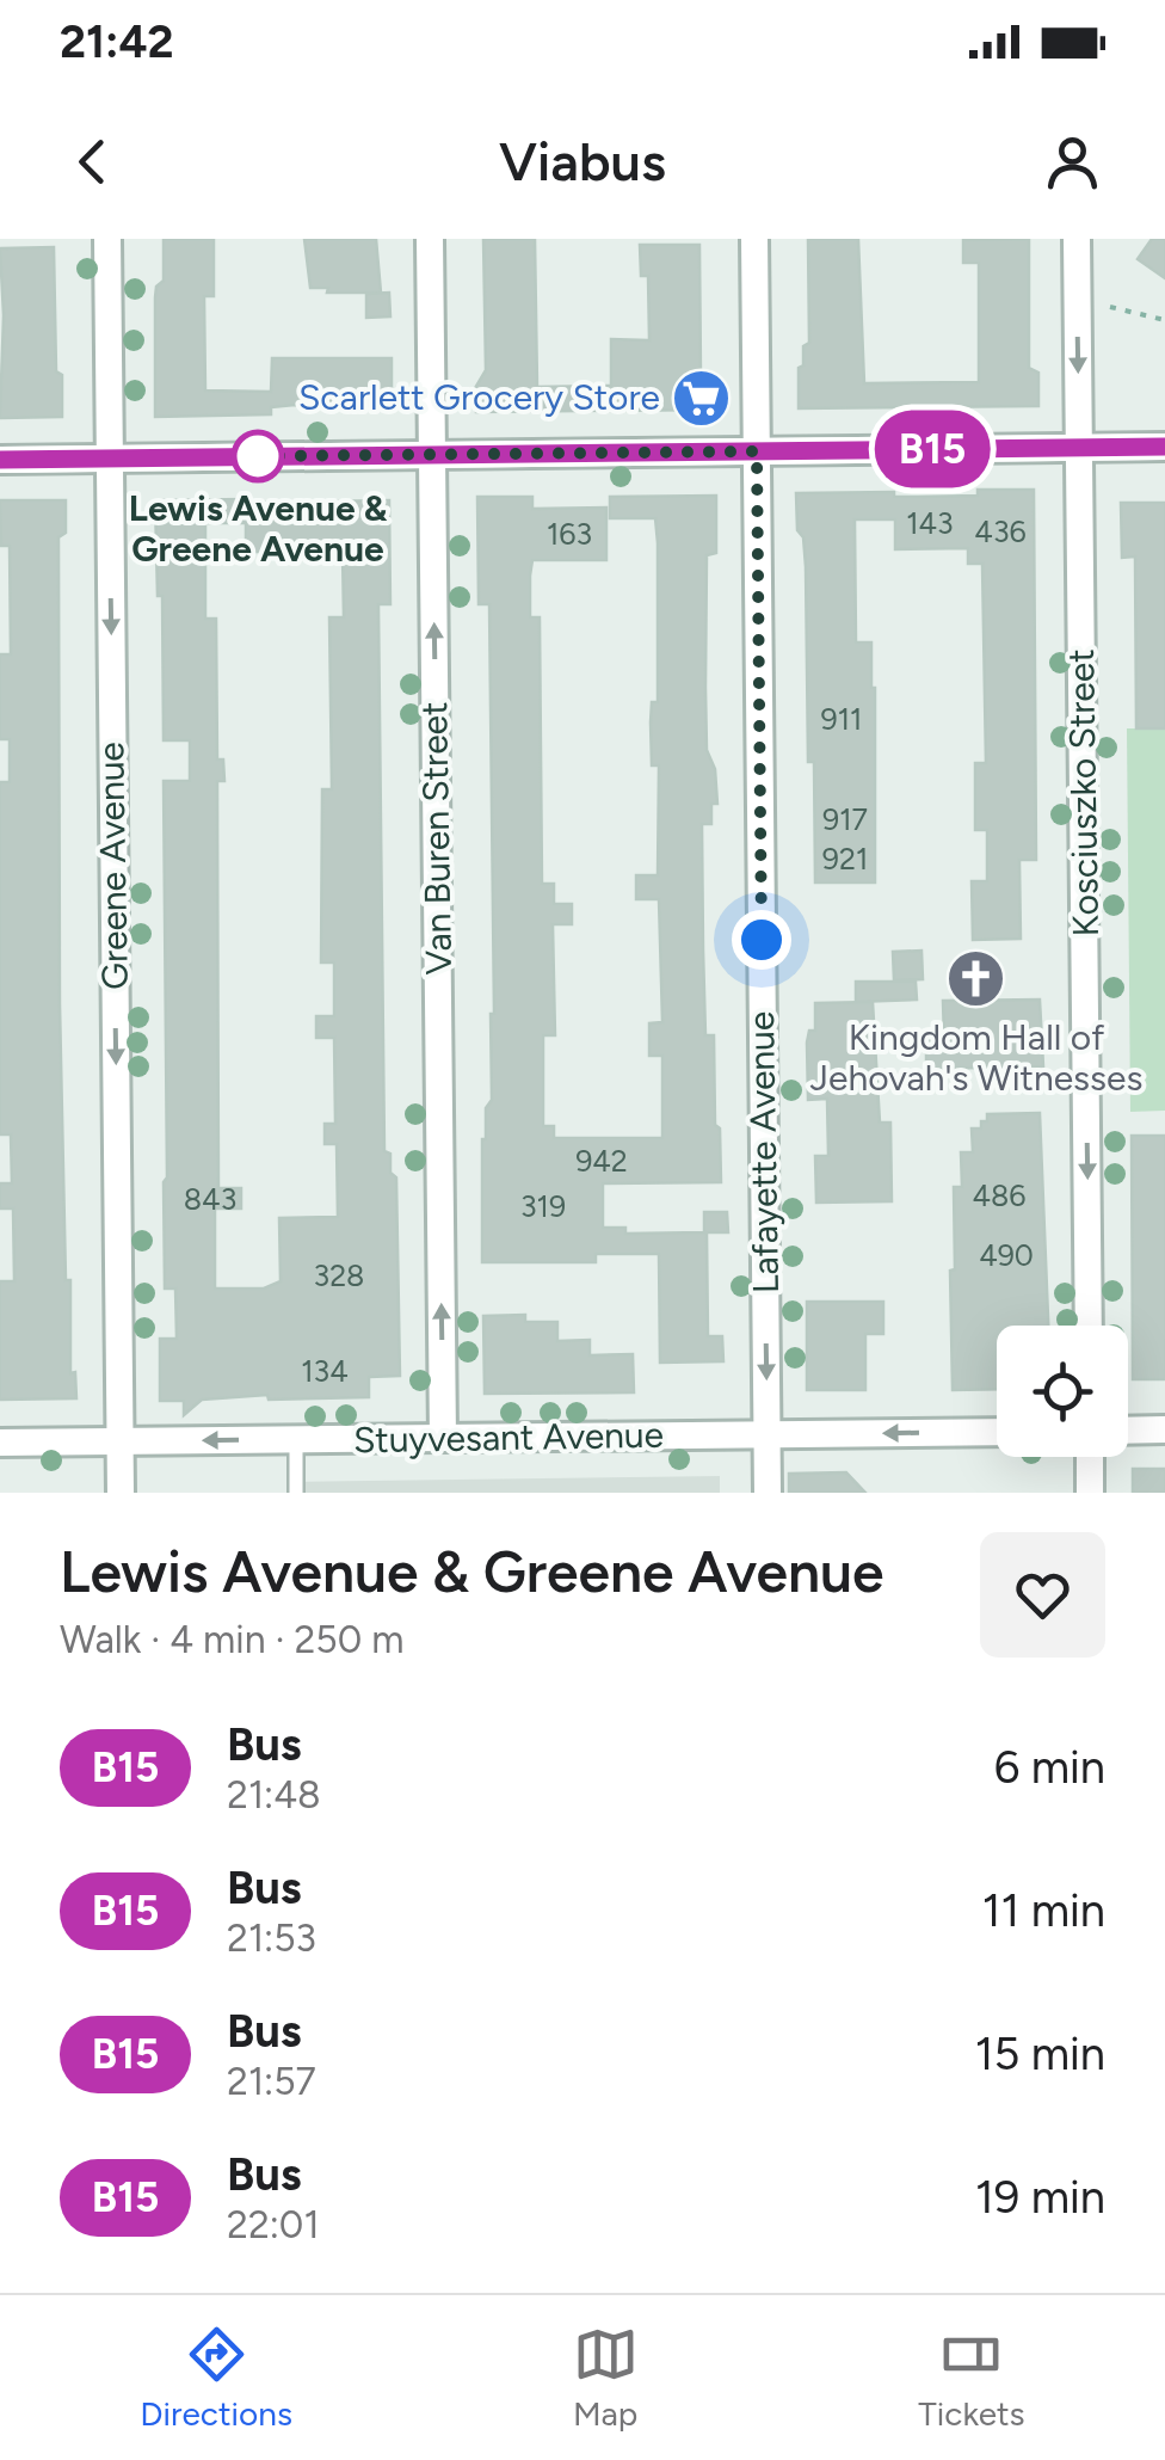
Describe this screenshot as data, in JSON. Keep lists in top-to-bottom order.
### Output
{
  "streets": {
    "street": [
      "Kosciuszko Street",
      "Van Buren Street",
      "Greene Avenue",
      "Lafayette Avenue",
      "Stuyvesant Avenue"
    ]
  },
  "crossings": [
    ["Van Buren Street", "Stuyvesant Avenue"],
    ["Greene Avenue", "Stuyvesant Avenue"],
    ["Lafayette Avenue", "Stuyvesant Avenue"]
  ],
  "one_way": [
    "Kosciuszko Street",
    "Van Buren Street",
    "Greene Avenue",
    "Lafayette Avenue",
    "Stuyvesant Avenue"
  ],
  "places": {
    "supermarket": ["Scarlett Grocery Store"],
    "other": ["Lewis Avenue & Greene Avenue"],
    "church": ["Kingdom Hall of Jehovah's Witnesses"]
  },
  "lines": ["bus line B15"],
  "house_numbers": [
    "143",
    "436",
    "163",
    "911",
    "917",
    "921",
    "942",
    "486",
    "843",
    "319",
    "490",
    "328",
    "134"
  ],
  "page": {
    "status": "21:42",
    "header": "Viabus",
    "on_map": "B15",
    "heading": ["Lewis Avenue & Greene Avenue", "Walk · 4 min · 250 m"],
    "list": [
      {
        "mark": "B15",
        "name": "Bus",
        "note": "21:48",
        "value": "6 min"
      },
      {
        "mark": "B15",
        "name": "Bus",
        "note": "21:53",
        "value": "11 min"
      },
      {
        "mark": "B15",
        "name": "Bus",
        "note": "21:57",
        "value": "15 min"
      },
      {
        "mark": "B15",
        "name": "Bus",
        "note": "22:01",
        "value": "19 min"
      }
    ],
    "tabs": ["Directions", "Map", "Tickets"]
  }
}
